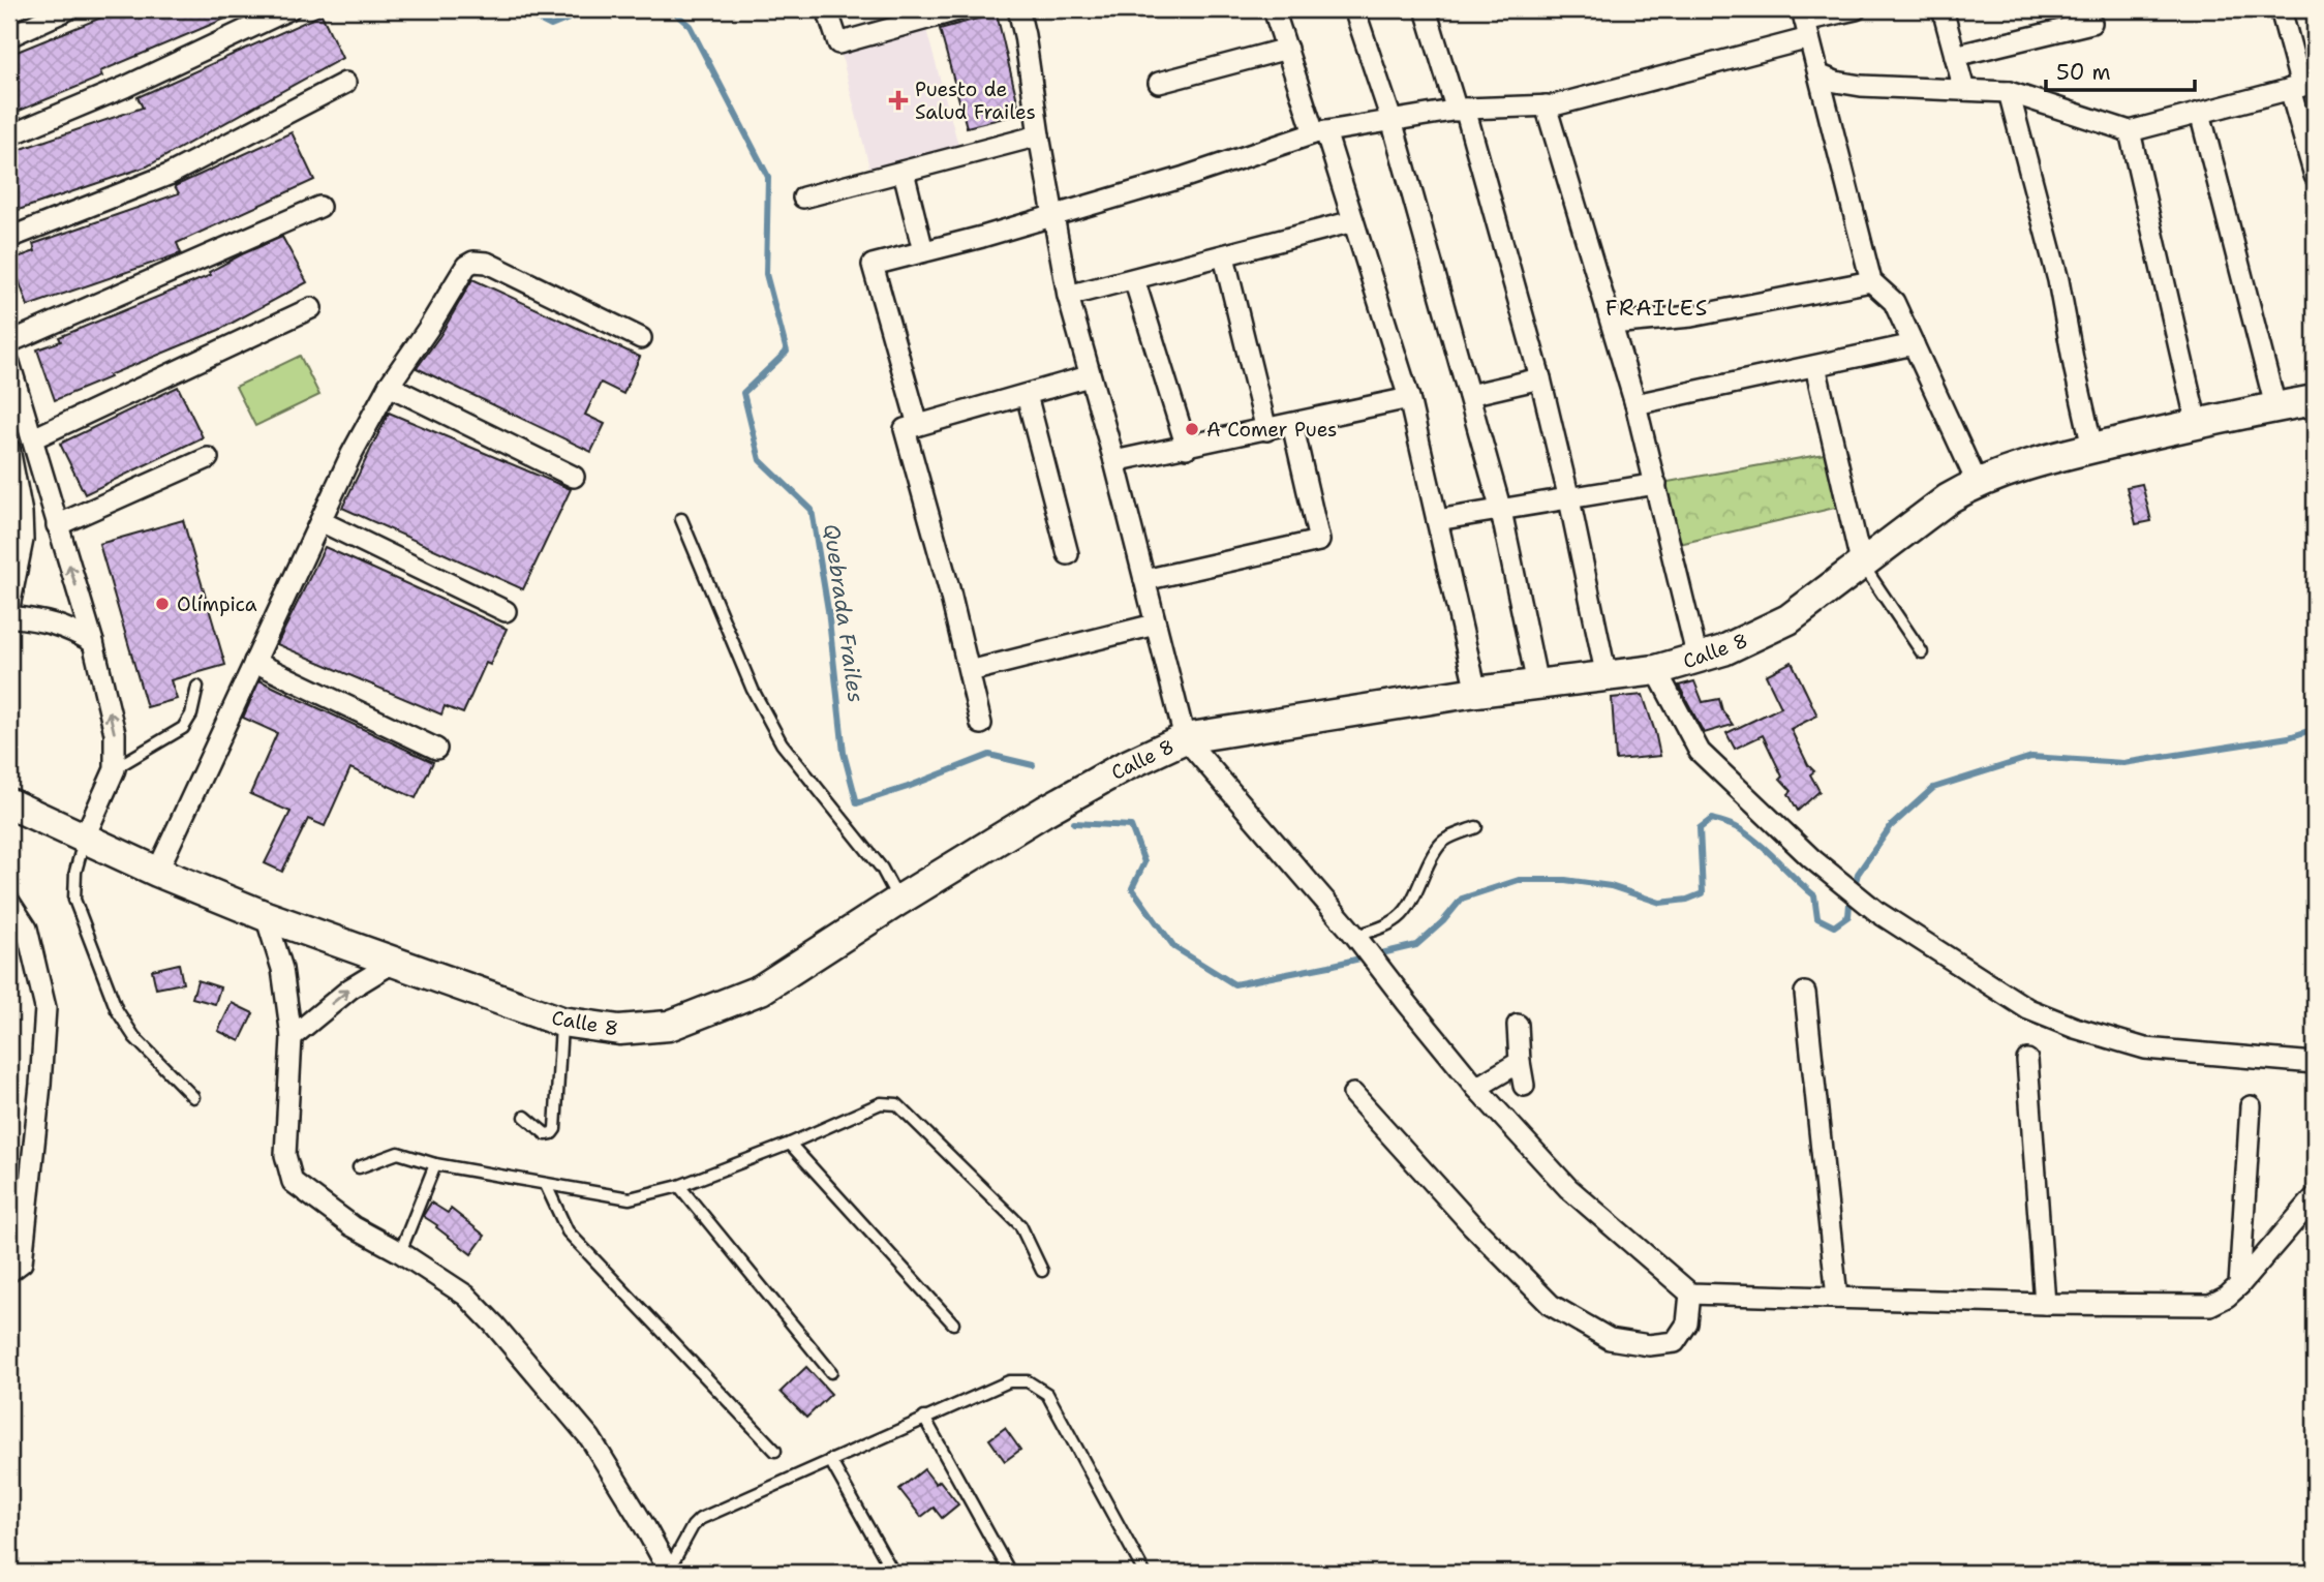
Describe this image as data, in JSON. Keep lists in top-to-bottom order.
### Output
{
  "streets": {
    "street": ["Calle 8"]
  },
  "districts": ["FRAILES"],
  "water": ["Quebrada Frailes"],
  "places": {
    "health": ["Puesto de Salud Frailes"],
    "other": ["A Comer Pues", "Olímpica"]
  },
  "scale_bar": "50 m"
}
